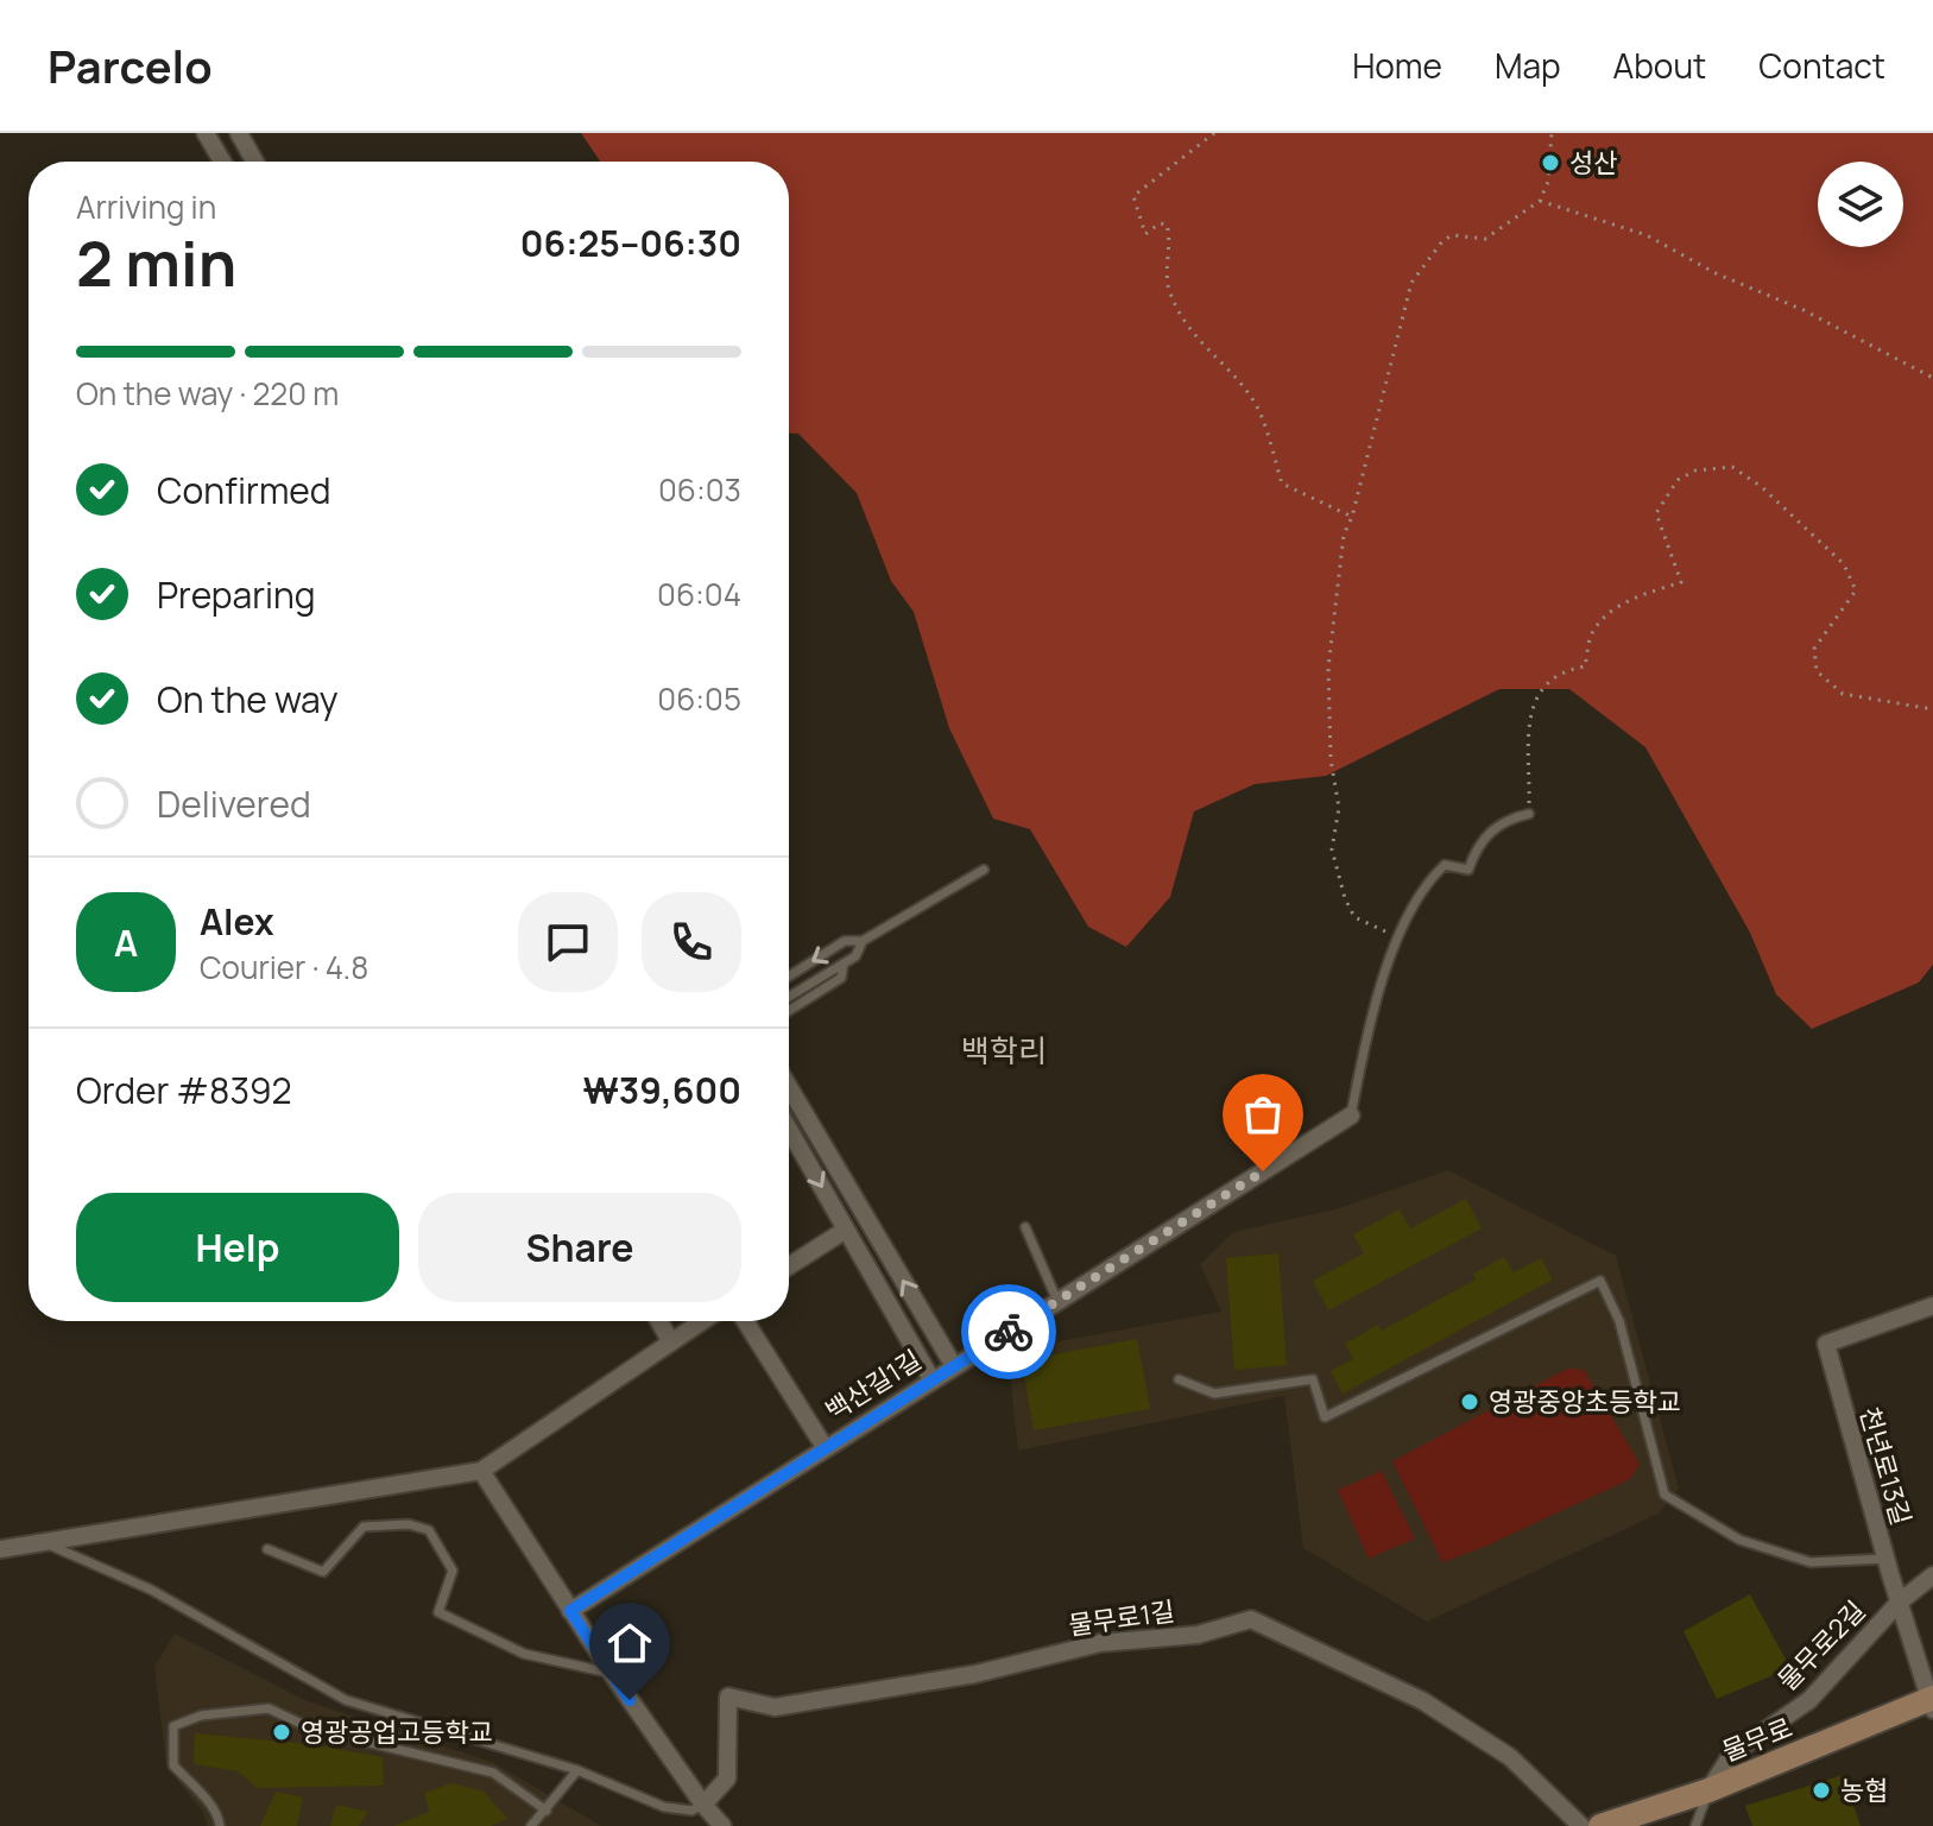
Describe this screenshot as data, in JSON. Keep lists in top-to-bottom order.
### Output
{
  "streets": {
    "main road": ["물무로"],
    "street": [
      "백산길1길",
      "천년로13길",
      "물무로1길",
      "물무로2길"
    ]
  },
  "crossings": [
    ["천년로13길", "물무로2길"],
    ["천년로13길", "물무로"],
    ["물무로2길", "물무로"]
  ],
  "districts": ["백학리"],
  "places": [
    "성산",
    "영광중앙초등학교",
    "영광공업고등학교",
    "농협"
  ],
  "page": {
    "header": "Parcelo",
    "nav": [
      "Home",
      "Map",
      "About",
      "Contact"
    ],
    "heading": ["2 min", "Arriving in", "06:25–06:30"],
    "panel": [
      "Alex",
      "Courier · 4.8",
      "Order #8392",
      "₩39,600"
    ],
    "bar": "On the way · 220 m",
    "list": [
      ["Confirmed", "06:03"],
      ["Preparing", "06:04"],
      ["On the way", "06:05"],
      "Delivered"
    ],
    "round": "A",
    "buttons": ["Help", "Share"]
  }
}
